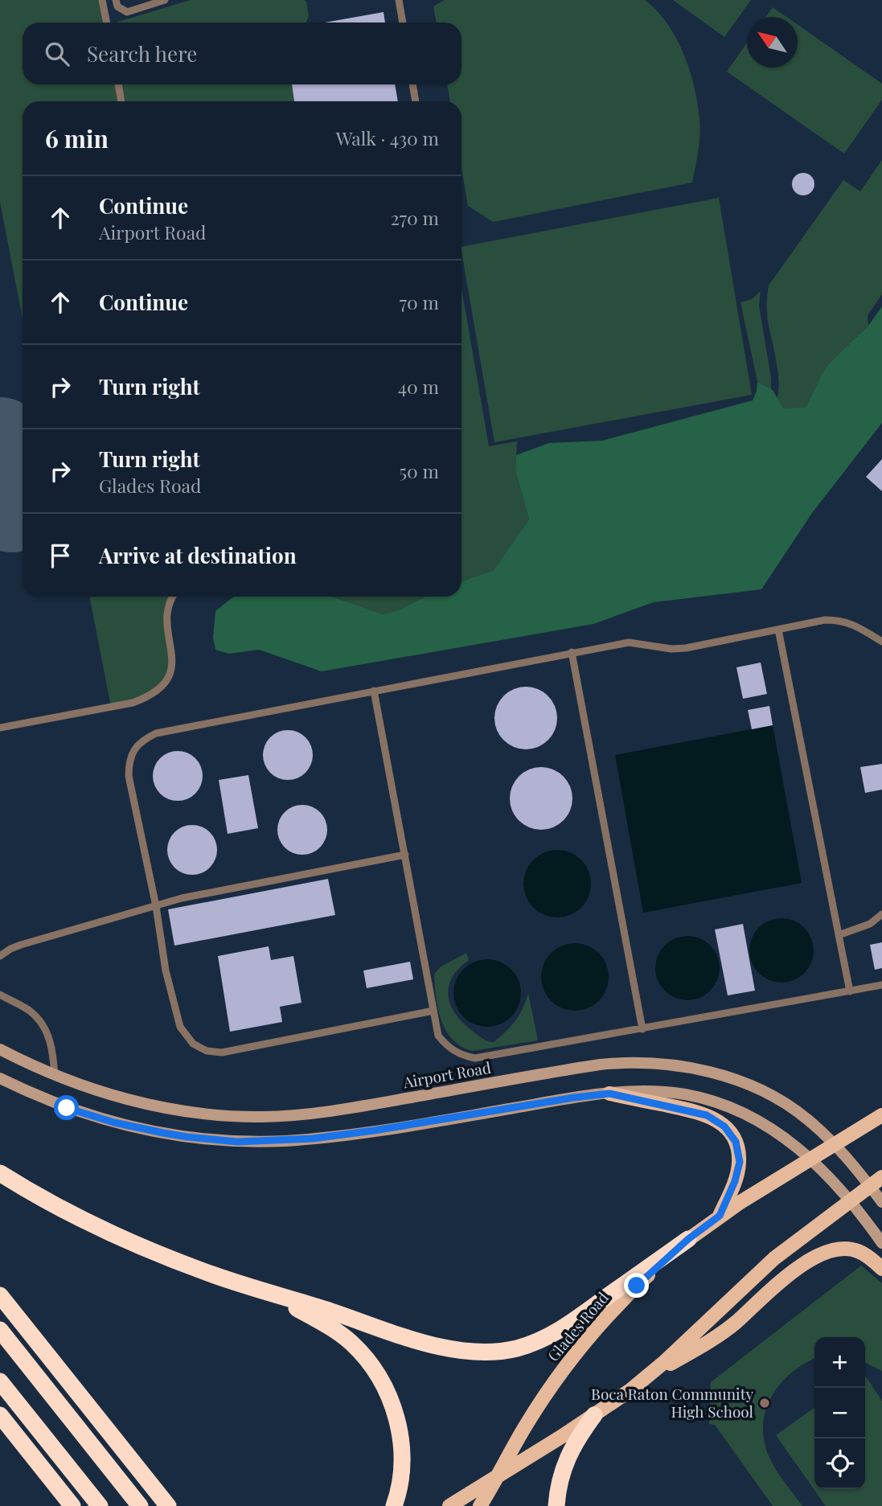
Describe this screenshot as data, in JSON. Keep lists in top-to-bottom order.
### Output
{
  "streets": {
    "main road": ["Glades Road"],
    "street": ["Airport Road"]
  },
  "crossings": [
    ["Airport Road", "Glades Road"]
  ],
  "places": ["Boca Raton Community High School"],
  "north": "top left",
  "page": {
    "search": "Search here",
    "heading": ["6 min", "Walk · 430 m"],
    "list": [
      ["Continue", "Airport Road", "270 m"],
      ["Continue", "70 m"],
      ["Turn right", "40 m"],
      ["Turn right", "Glades Road", "50 m"],
      "Arrive at destination"
    ],
    "map_buttons": ["+", "−"]
  }
}
